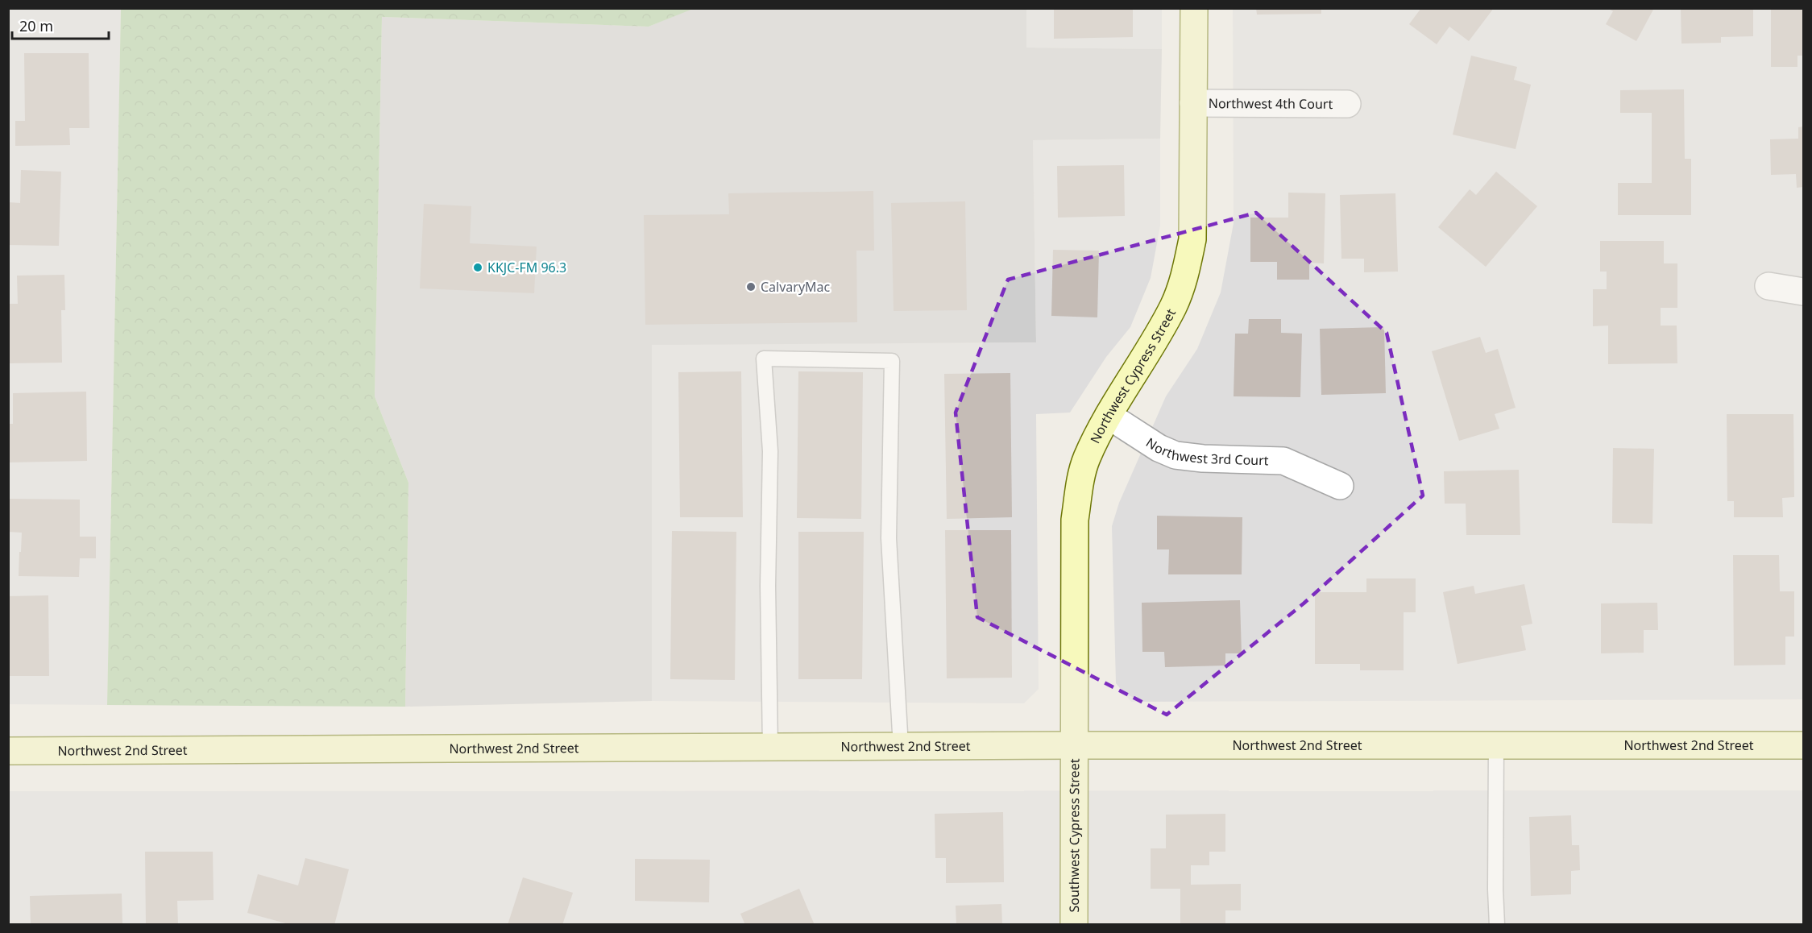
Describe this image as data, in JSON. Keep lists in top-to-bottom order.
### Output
{
  "streets": {
    "main road": ["Northwest Cypress Street", "Northwest 2nd Street", "Southwest Cypress Street"],
    "street": ["Northwest 4th Court", "Northwest 3rd Court"]
  },
  "crossings": [
    ["Northwest 4th Court", "Northwest Cypress Street"],
    ["Northwest Cypress Street", "Northwest 3rd Court"],
    ["Northwest Cypress Street", "Northwest 2nd Street"],
    ["Northwest Cypress Street", "Southwest Cypress Street"],
    ["Northwest 2nd Street", "Southwest Cypress Street"]
  ],
  "places": ["KKJC-FM 96.3", "CalvaryMac"],
  "scale_bar": "20 m"
}
